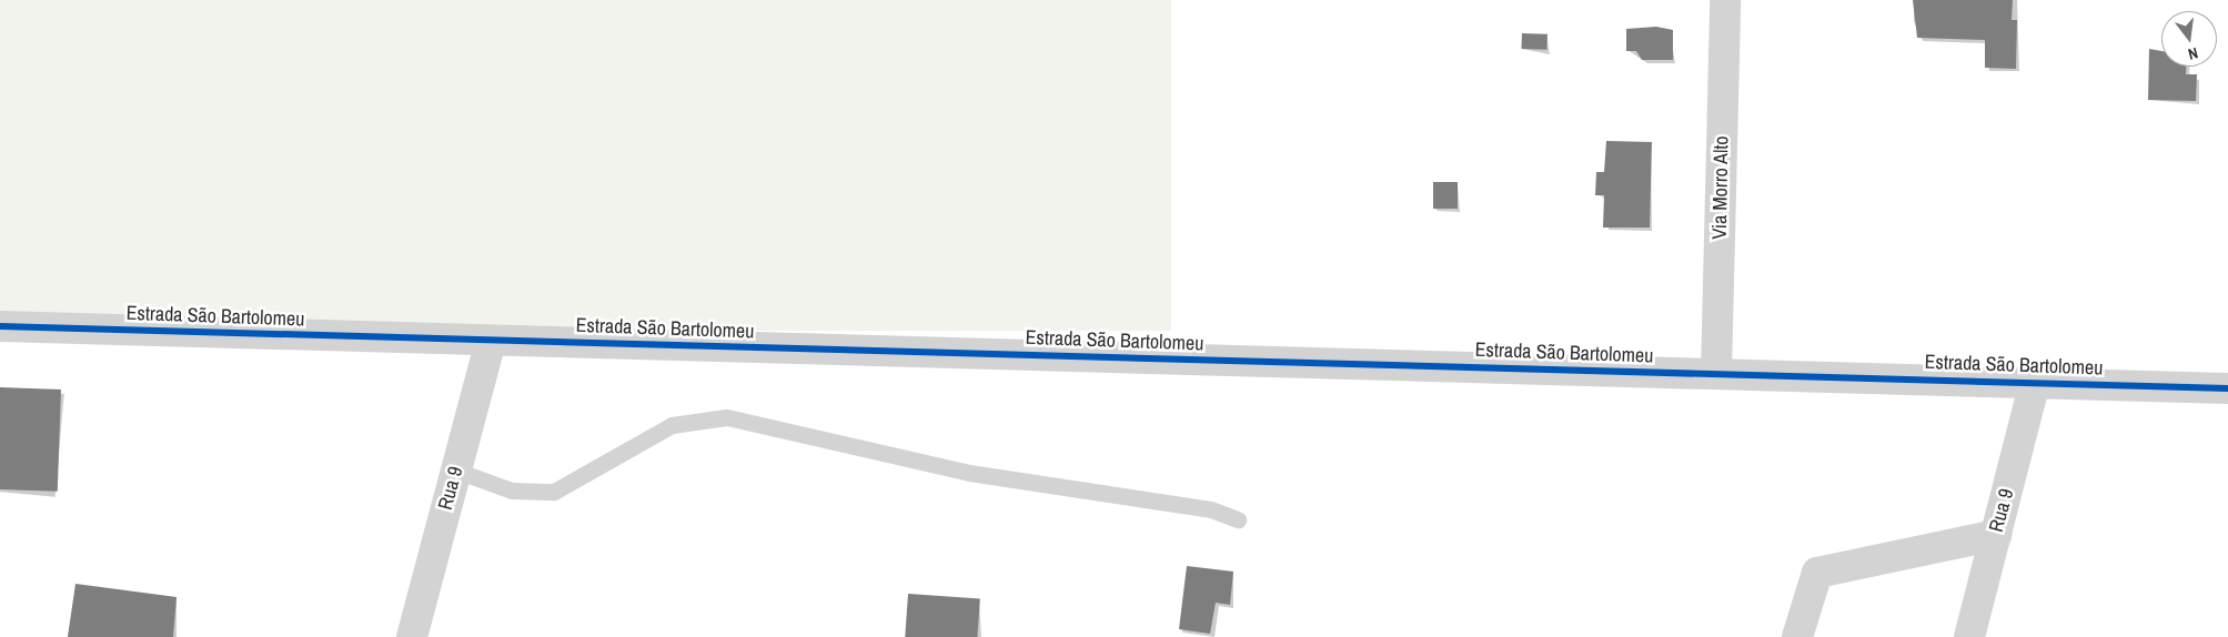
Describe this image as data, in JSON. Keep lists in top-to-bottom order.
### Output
{
  "streets": {
    "street": ["Via Morro Alto", "Estrada São Bartolomeu", "Rua 9"]
  },
  "crossings": [
    ["Via Morro Alto", "Estrada São Bartolomeu"],
    ["Estrada São Bartolomeu", "Rua 9"]
  ],
  "north": "bottom"
}
